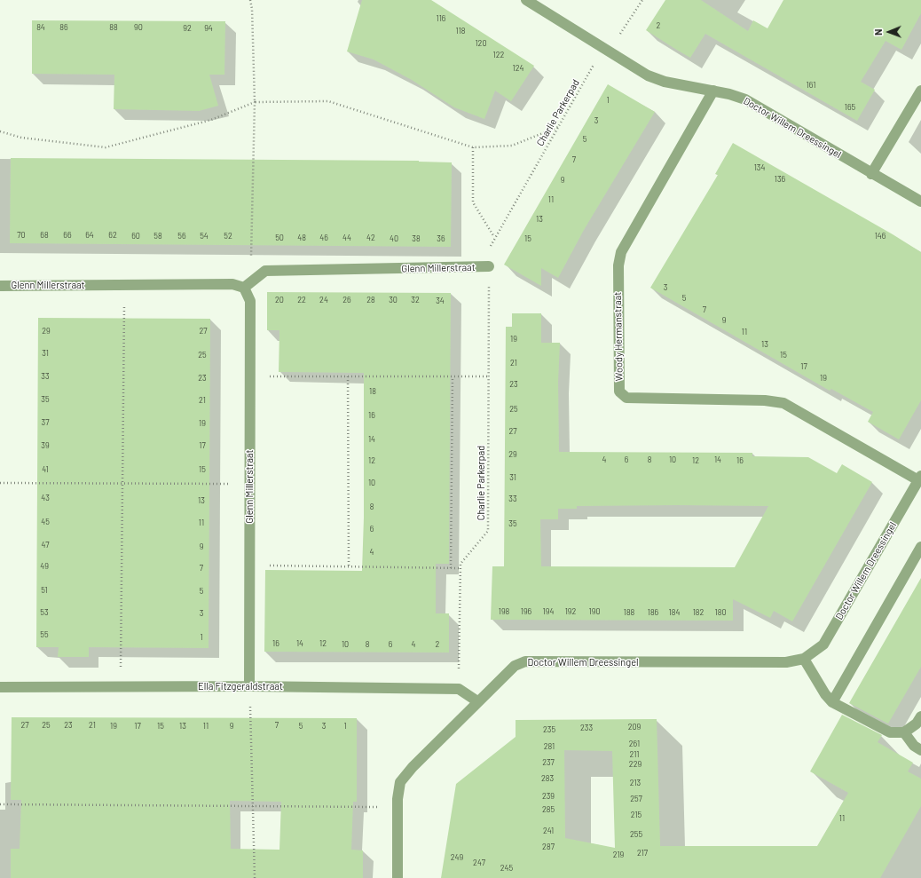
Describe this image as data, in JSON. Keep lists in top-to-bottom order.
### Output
{
  "streets": {
    "street": [
      "Doctor Willem Dreessingel",
      "Glenn Millerstraat",
      "Woody Hermanstraat",
      "Ella Fitzgeraldstraat"
    ],
    "path": ["Charlie Parkerpad"]
  },
  "crossings": [
    ["Charlie Parkerpad", "Doctor Willem Dreessingel"],
    ["Charlie Parkerpad", "Glenn Millerstraat"],
    ["Charlie Parkerpad", "Ella Fitzgeraldstraat"],
    ["Doctor Willem Dreessingel", "Woody Hermanstraat"],
    ["Glenn Millerstraat", "Ella Fitzgeraldstraat"]
  ],
  "house_numbers": [
    "116",
    "2",
    "84",
    "86",
    "88",
    "90",
    "92",
    "94",
    "118",
    "120",
    "122",
    "124",
    "161",
    "1",
    "165",
    "3",
    "5",
    "7",
    "134",
    "136",
    "9",
    "11",
    "13",
    "70",
    "68",
    "66",
    "64",
    "62",
    "60",
    "58",
    "56",
    "54",
    "52",
    "146",
    "50",
    "48",
    "46",
    "44",
    "42",
    "40",
    "38",
    "36",
    "15",
    "3",
    "5",
    "20",
    "22",
    "24",
    "26",
    "28",
    "30",
    "32",
    "34",
    "7",
    "9",
    "29",
    "27",
    "11",
    "19",
    "13",
    "31",
    "25",
    "15",
    "21",
    "17",
    "33",
    "23",
    "19",
    "23",
    "18",
    "35",
    "21",
    "25",
    "16",
    "37",
    "19",
    "27",
    "14",
    "39",
    "17",
    "29",
    "4",
    "6",
    "8",
    "10",
    "14",
    "12",
    "12",
    "16",
    "41",
    "15",
    "31",
    "10",
    "43",
    "33",
    "13",
    "8",
    "45",
    "11",
    "35",
    "6",
    "47",
    "9",
    "4",
    "49",
    "7",
    "51",
    "5",
    "198",
    "196",
    "194",
    "192",
    "190",
    "53",
    "188",
    "186",
    "184",
    "182",
    "180",
    "3",
    "55",
    "1",
    "16",
    "14",
    "12",
    "10",
    "8",
    "6",
    "4",
    "2",
    "27",
    "25",
    "23",
    "21",
    "7",
    "19",
    "17",
    "15",
    "13",
    "11",
    "9",
    "5",
    "3",
    "1",
    "209",
    "233",
    "235",
    "261",
    "281",
    "211",
    "237",
    "229",
    "283",
    "213",
    "239",
    "257",
    "285",
    "215",
    "11",
    "241",
    "255",
    "287",
    "217",
    "219",
    "249",
    "247",
    "245"
  ],
  "north": "left"
}
